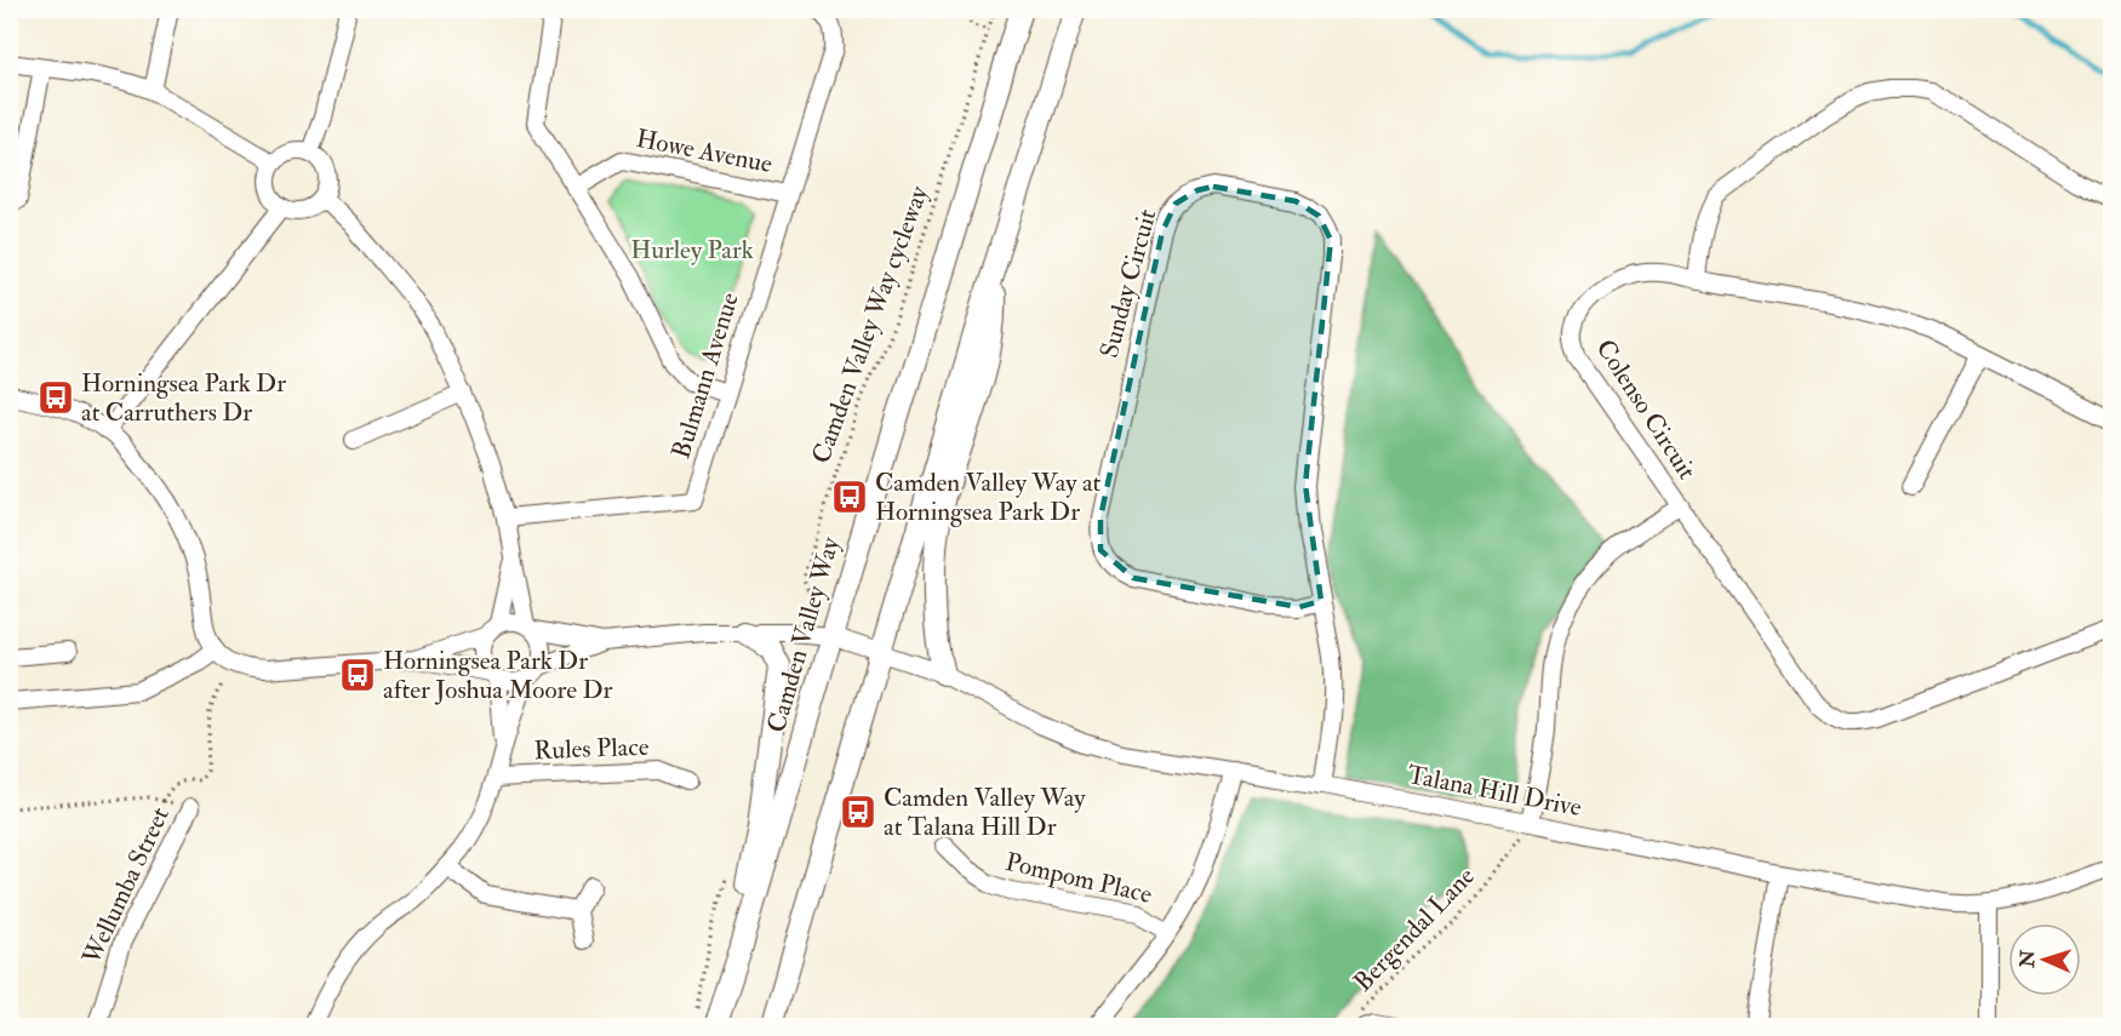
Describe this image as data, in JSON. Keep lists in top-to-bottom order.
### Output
{
  "streets": {
    "main road": ["Camden Valley Way"],
    "street": [
      "Howe Avenue",
      "Sunday Circuit",
      "Bulmann Avenue",
      "Colenso Circuit",
      "Rules Place",
      "Talana Hill Drive",
      "Pompom Place",
      "Wellumba Street"
    ],
    "path": ["Camden Valley Way cycleway", "Bergendal Lane"]
  },
  "crossings": [
    ["Howe Avenue", "Bulmann Avenue"],
    ["Sunday Circuit", "Talana Hill Drive"],
    ["Camden Valley Way", "Talana Hill Drive"],
    ["Talana Hill Drive", "Bergendal Lane"]
  ],
  "parks": ["Hurley Park"],
  "places": {
    "bus stop": [
      "Horningsea Park Dr at Carruthers Dr",
      "Camden Valley Way at Horningsea Park Dr",
      "Horningsea Park Dr after Joshua Moore Dr",
      "Camden Valley Way at Talana Hill Dr"
    ]
  },
  "north": "left"
}
